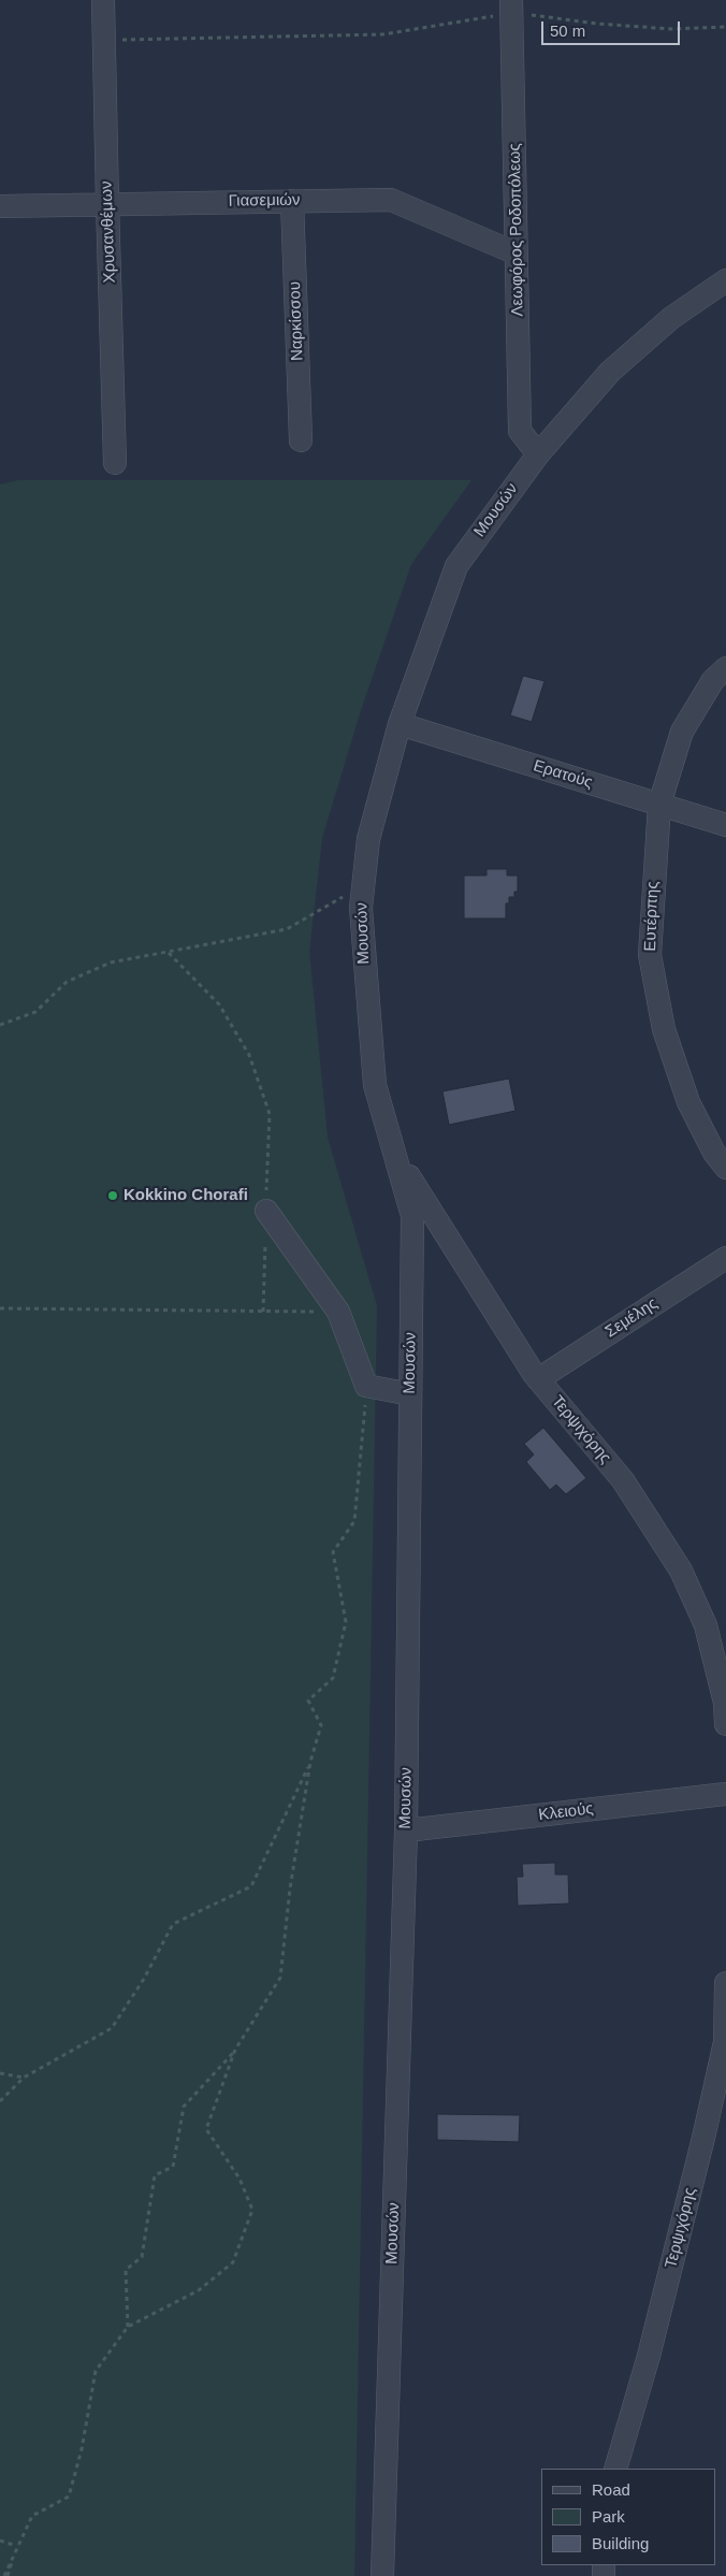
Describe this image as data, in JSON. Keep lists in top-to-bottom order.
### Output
{
  "streets": {
    "street": [
      "Γιασεμιών",
      "Λεωφόρος Ροδοπόλεως",
      "Χρυσανθέμων",
      "Ναρκίσσου",
      "Μουσών",
      "Ερατούς",
      "Ευτέρπης",
      "Σεμέλης",
      "Τερψιχόρης",
      "Κλειούς"
    ]
  },
  "crossings": [
    ["Γιασεμιών", "Λεωφόρος Ροδοπόλεως"],
    ["Γιασεμιών", "Χρυσανθέμων"],
    ["Γιασεμιών", "Ναρκίσσου"],
    ["Λεωφόρος Ροδοπόλεως", "Μουσών"],
    ["Μουσών", "Ερατούς"],
    ["Μουσών", "Τερψιχόρης"],
    ["Μουσών", "Κλειούς"],
    ["Ερατούς", "Ευτέρπης"],
    ["Σεμέλης", "Τερψιχόρης"]
  ],
  "places": ["Kokkino Chorafi"],
  "legend": ["Road", "Park", "Building"],
  "scale_bar": "50 m"
}
